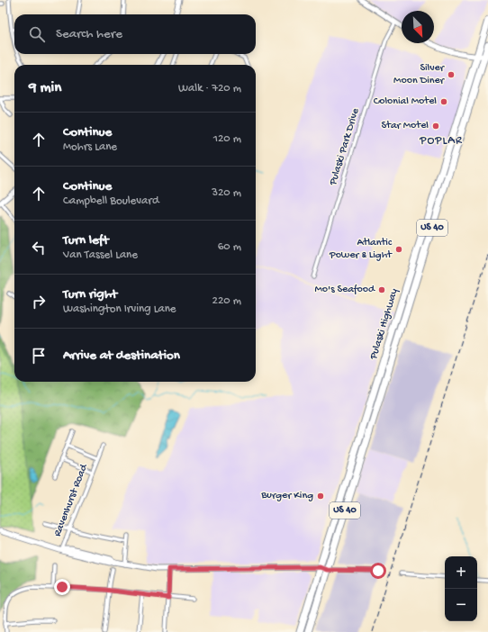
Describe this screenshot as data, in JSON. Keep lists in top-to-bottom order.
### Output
{
  "streets": {
    "highway": ["US 40", "Pulaski Highway"],
    "street": ["Pulaski Park Drive", "Ravenhurst Road"]
  },
  "districts": ["POPLAR"],
  "places": [
    "Silver Moon Diner",
    "Colonial Motel",
    "Star Motel",
    "Atlantic Power & Light",
    "Mo's Seafood",
    "Burger King"
  ],
  "north": "bottom right",
  "page": {
    "search": "Search here",
    "heading": ["9 min", "Walk · 720 m"],
    "list": [
      ["Continue", "Mohrs Lane", "120 m"],
      ["Continue", "Campbell Boulevard", "320 m"],
      ["Turn left", "Van Tassel Lane", "60 m"],
      ["Turn right", "Washington Irving Lane", "220 m"],
      "Arrive at destination"
    ],
    "map_buttons": ["+", "−"]
  }
}
